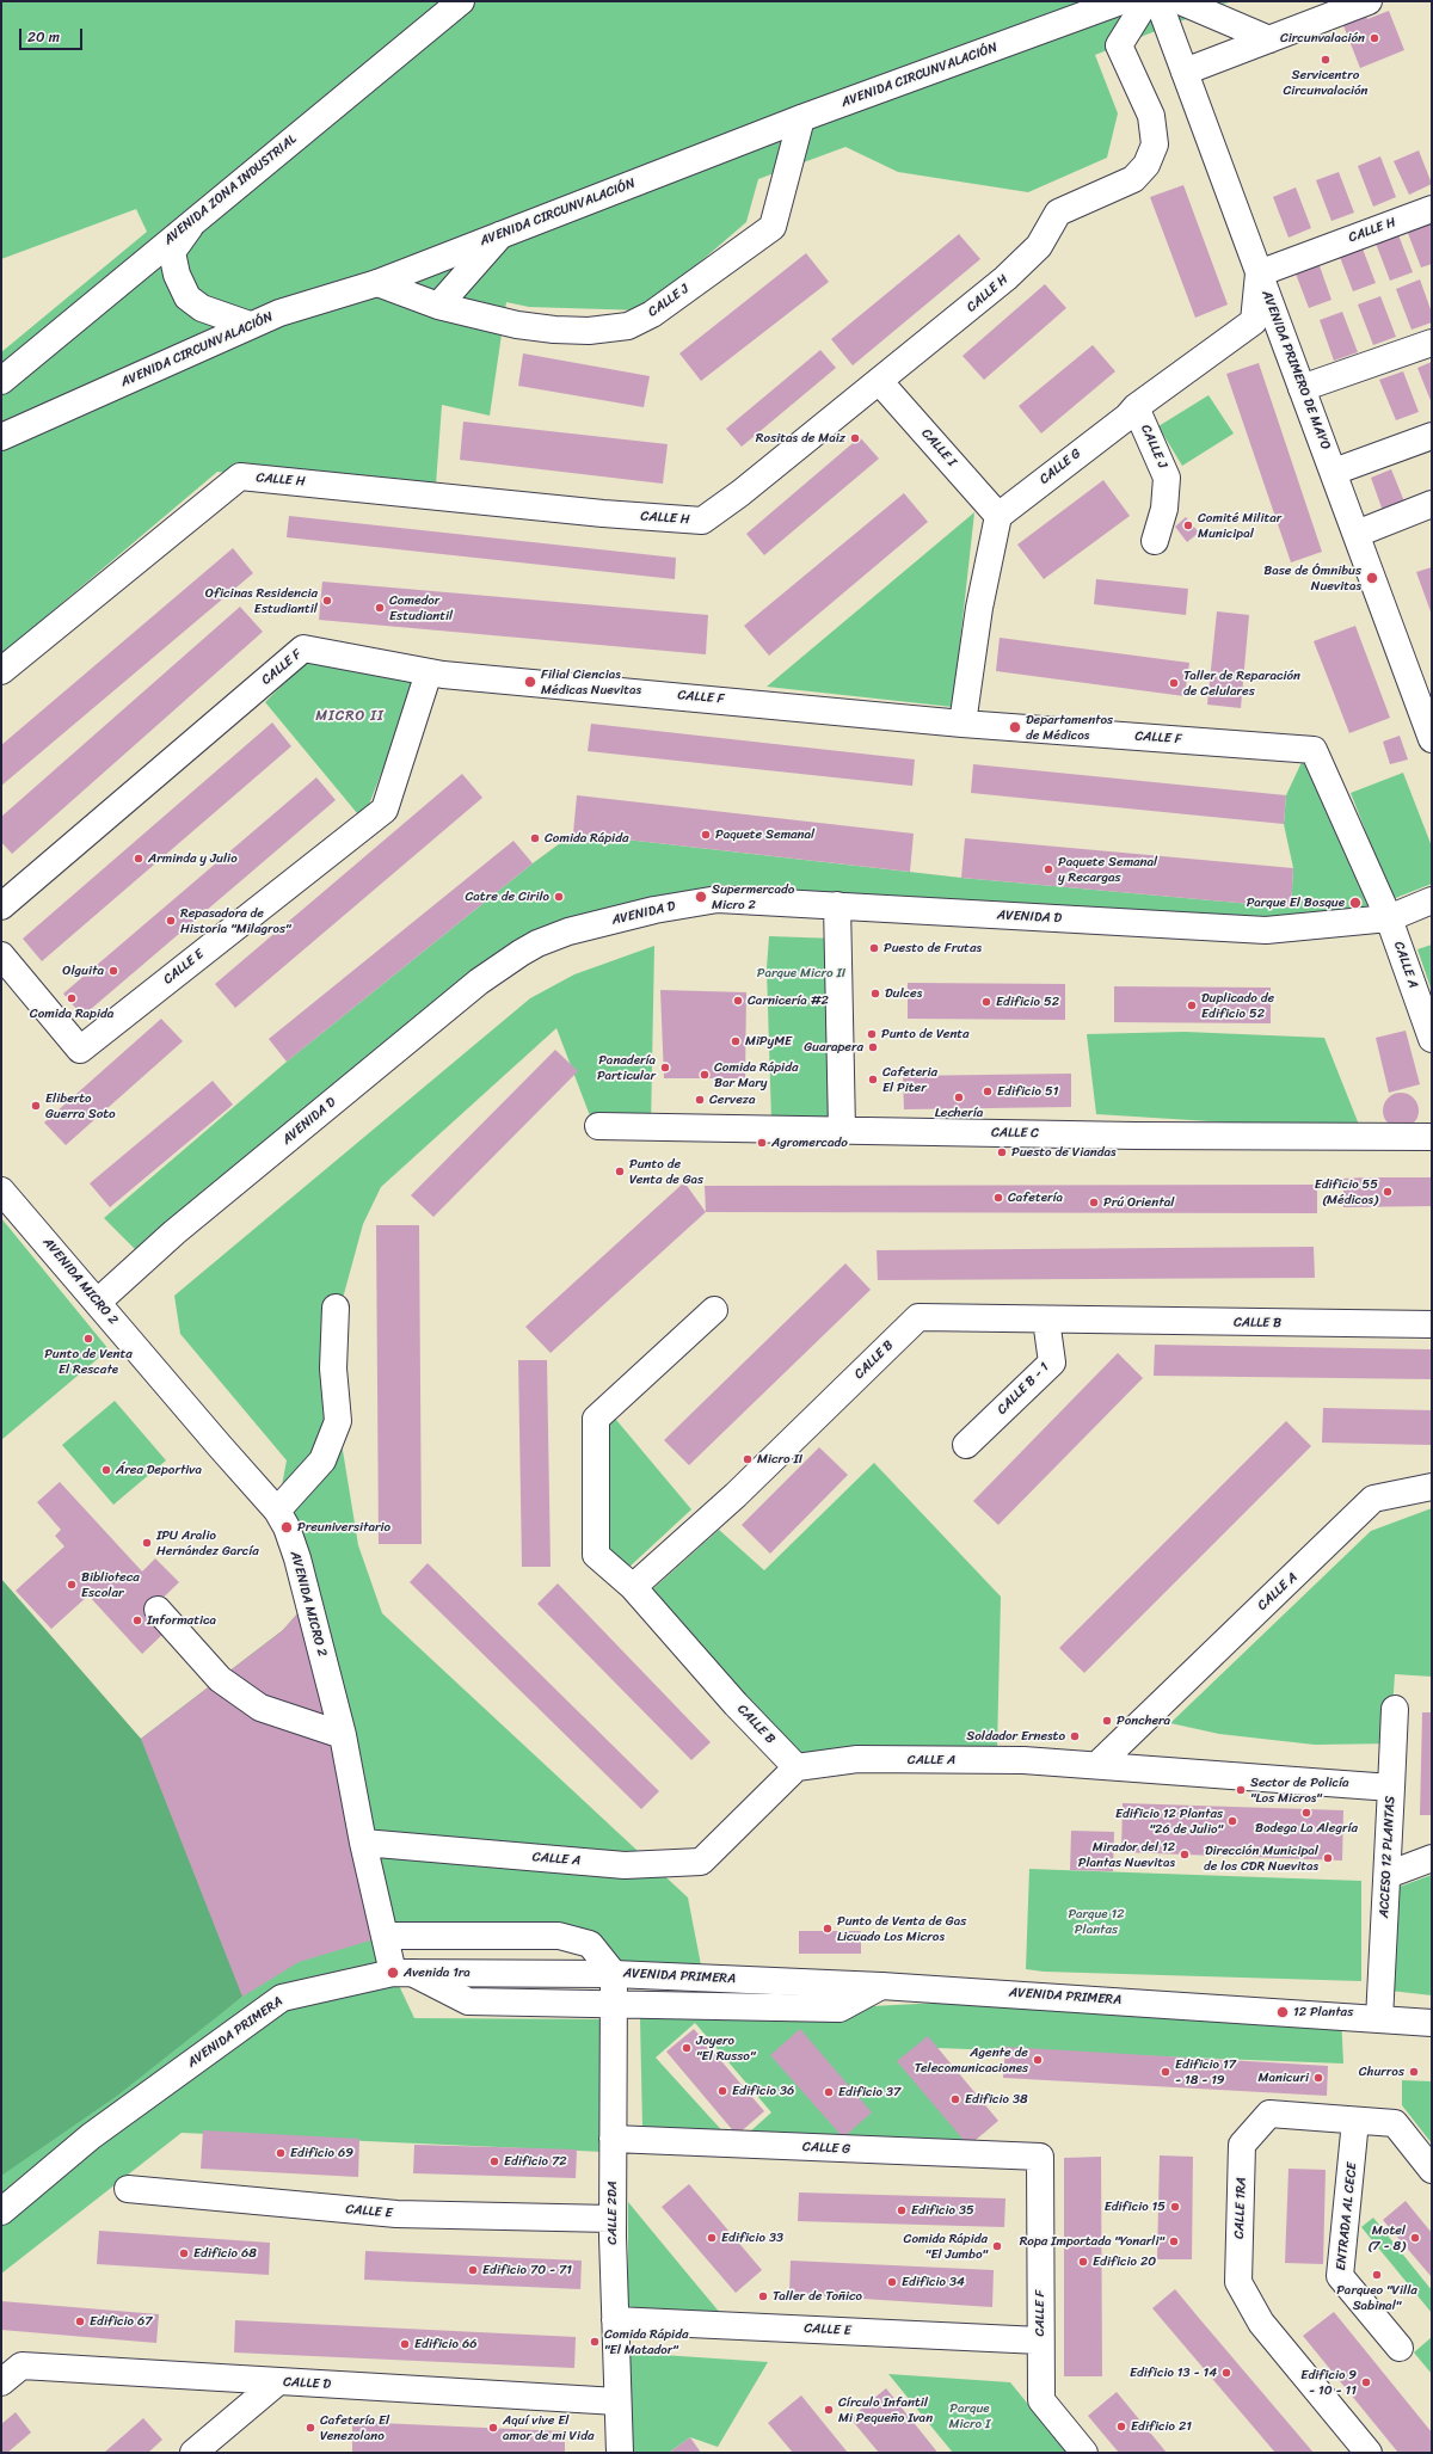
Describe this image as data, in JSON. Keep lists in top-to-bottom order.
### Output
{
  "streets": {
    "main road": [
      "AVENIDA CIRCUNVALACIÓN",
      "AVENIDA ZONA INDUSTRIAL",
      "CALLE H",
      "CALLE J",
      "AVENIDA PRIMERO DE MAYO",
      "CALLE I",
      "CALLE G",
      "CALLE F",
      "AVENIDA D",
      "CALLE A",
      "CALLE E",
      "CALLE C",
      "AVENIDA MICRO 2",
      "CALLE B",
      "CALLE B - 1",
      "ACCESO 12 PLANTAS",
      "AVENIDA PRIMERA",
      "CALLE 1RA",
      "CALLE 2DA",
      "ENTRADA AL CECE",
      "CALLE D"
    ]
  },
  "crossings": [
    ["AVENIDA CIRCUNVALACIÓN", "CALLE J"],
    ["CALLE H", "AVENIDA PRIMERO DE MAYO"],
    ["CALLE H", "CALLE I"],
    ["CALLE H", "CALLE G"],
    ["CALLE J", "CALLE G"],
    ["AVENIDA PRIMERO DE MAYO", "CALLE G"],
    ["CALLE I", "CALLE G"],
    ["CALLE G", "CALLE F"],
    ["CALLE G", "CALLE 2DA"],
    ["CALLE F", "AVENIDA D"],
    ["CALLE F", "CALLE A"],
    ["CALLE F", "CALLE E"],
    ["AVENIDA D", "CALLE A"],
    ["AVENIDA D", "AVENIDA MICRO 2"],
    ["CALLE A", "AVENIDA MICRO 2"],
    ["CALLE A", "CALLE B"],
    ["CALLE A", "ACCESO 12 PLANTAS"],
    ["CALLE E", "CALLE 2DA"],
    ["AVENIDA MICRO 2", "AVENIDA PRIMERA"],
    ["CALLE B", "CALLE B - 1"],
    ["ACCESO 12 PLANTAS", "AVENIDA PRIMERA"],
    ["AVENIDA PRIMERA", "CALLE 2DA"],
    ["CALLE 1RA", "ENTRADA AL CECE"],
    ["CALLE 2DA", "CALLE D"]
  ],
  "districts": ["MICRO II"],
  "parks": ["Parque Micro II", "Parque 12 Plantas", "Parque Micro I"],
  "places": [
    "Circunvalación",
    "Servicentro Circunvalación",
    "Rositas de Maiz",
    "Comité Militar Municipal",
    "Base de Ómnibus Nuevitas",
    "Oficinas Residencia Estudiantil",
    "Comedor Estudiantil",
    "Filial Ciencias Médicas Nuevitas",
    "Taller de Reparación de Celulares",
    "Departamentos de Médicos",
    "Paquete Semanal",
    "Comida Rápida",
    "Arminda y Julio",
    "Paquete Semanal y Recargas",
    "Catre de Cirilo",
    "Supermercado Micro 2",
    "Parque El Bosque",
    "Repasadora de Historia \"Milagros\"",
    "Puesto de Frutas",
    "Olguita",
    "Dulces",
    "Comida Rapida",
    "Carnicería #2",
    "Edificio 52",
    "Duplicado de Edificio 52",
    "Punto de Venta",
    "MiPyME",
    "Guarapera",
    "Panadería Particular",
    "Comida Rápida Bar Mary",
    "Cafeteria El Piter",
    "Edificio 51",
    "Lechería",
    "Cerveza",
    "Eliberto Guerra Soto",
    "Agromercado",
    "Puesto de Viandas",
    "Punto de Venta de Gas",
    "Edificio 55 (Médicos)",
    "Cafetería",
    "Prú Oriental",
    "Punto de Venta El Rescate",
    "Micro II",
    "Área Deportiva",
    "Preuniversitario",
    "IPU Aralio Hernández García",
    "Biblioteca Escolar",
    "Informatica",
    "Ponchera",
    "Soldador Ernesto",
    "Sector de Policía \"Los Micros\"",
    "Bodega La Alegría",
    "Edificio 12 Plantas \"26 de Julio\"",
    "Mirador del 12 Plantas Nuevitas",
    "Dirección Municipal de los CDR Nuevitas",
    "Punto de Venta de Gas Licuado Los Micros",
    "Avenida 1ra",
    "12 Plantas",
    "Joyero \"El Russo\"",
    "Agente de Telecomunicaciones",
    "Edificio 17 - 18 - 19",
    "Churros",
    "Manicuri",
    "Edificio 36",
    "Edificio 37",
    "Edificio 38",
    "Edificio 69",
    "Edificio 72",
    "Edificio 15",
    "Edificio 35",
    "Edificio 33",
    "Motel (7 - 8)",
    "Ropa Importada \"Yonarli\"",
    "Comida Rápida \"El Jumbo\"",
    "Edificio 68",
    "Edificio 20",
    "Edificio 70 - 71",
    "Parqueo \"Villa Sabinal\"",
    "Edificio 34",
    "Taller de Toñico",
    "Edificio 67",
    "Comida Rápida \"El Matador\"",
    "Edificio 66",
    "Edificio 13 - 14",
    "Edificio 9 - 10 - 11",
    "Círculo Infantil Mi Pequeño Ivan",
    "Edificio 21",
    "Cafetería El Venezolano",
    "Aquí vive El amor de mi Vida"
  ],
  "scale_bar": "20 m"
}
